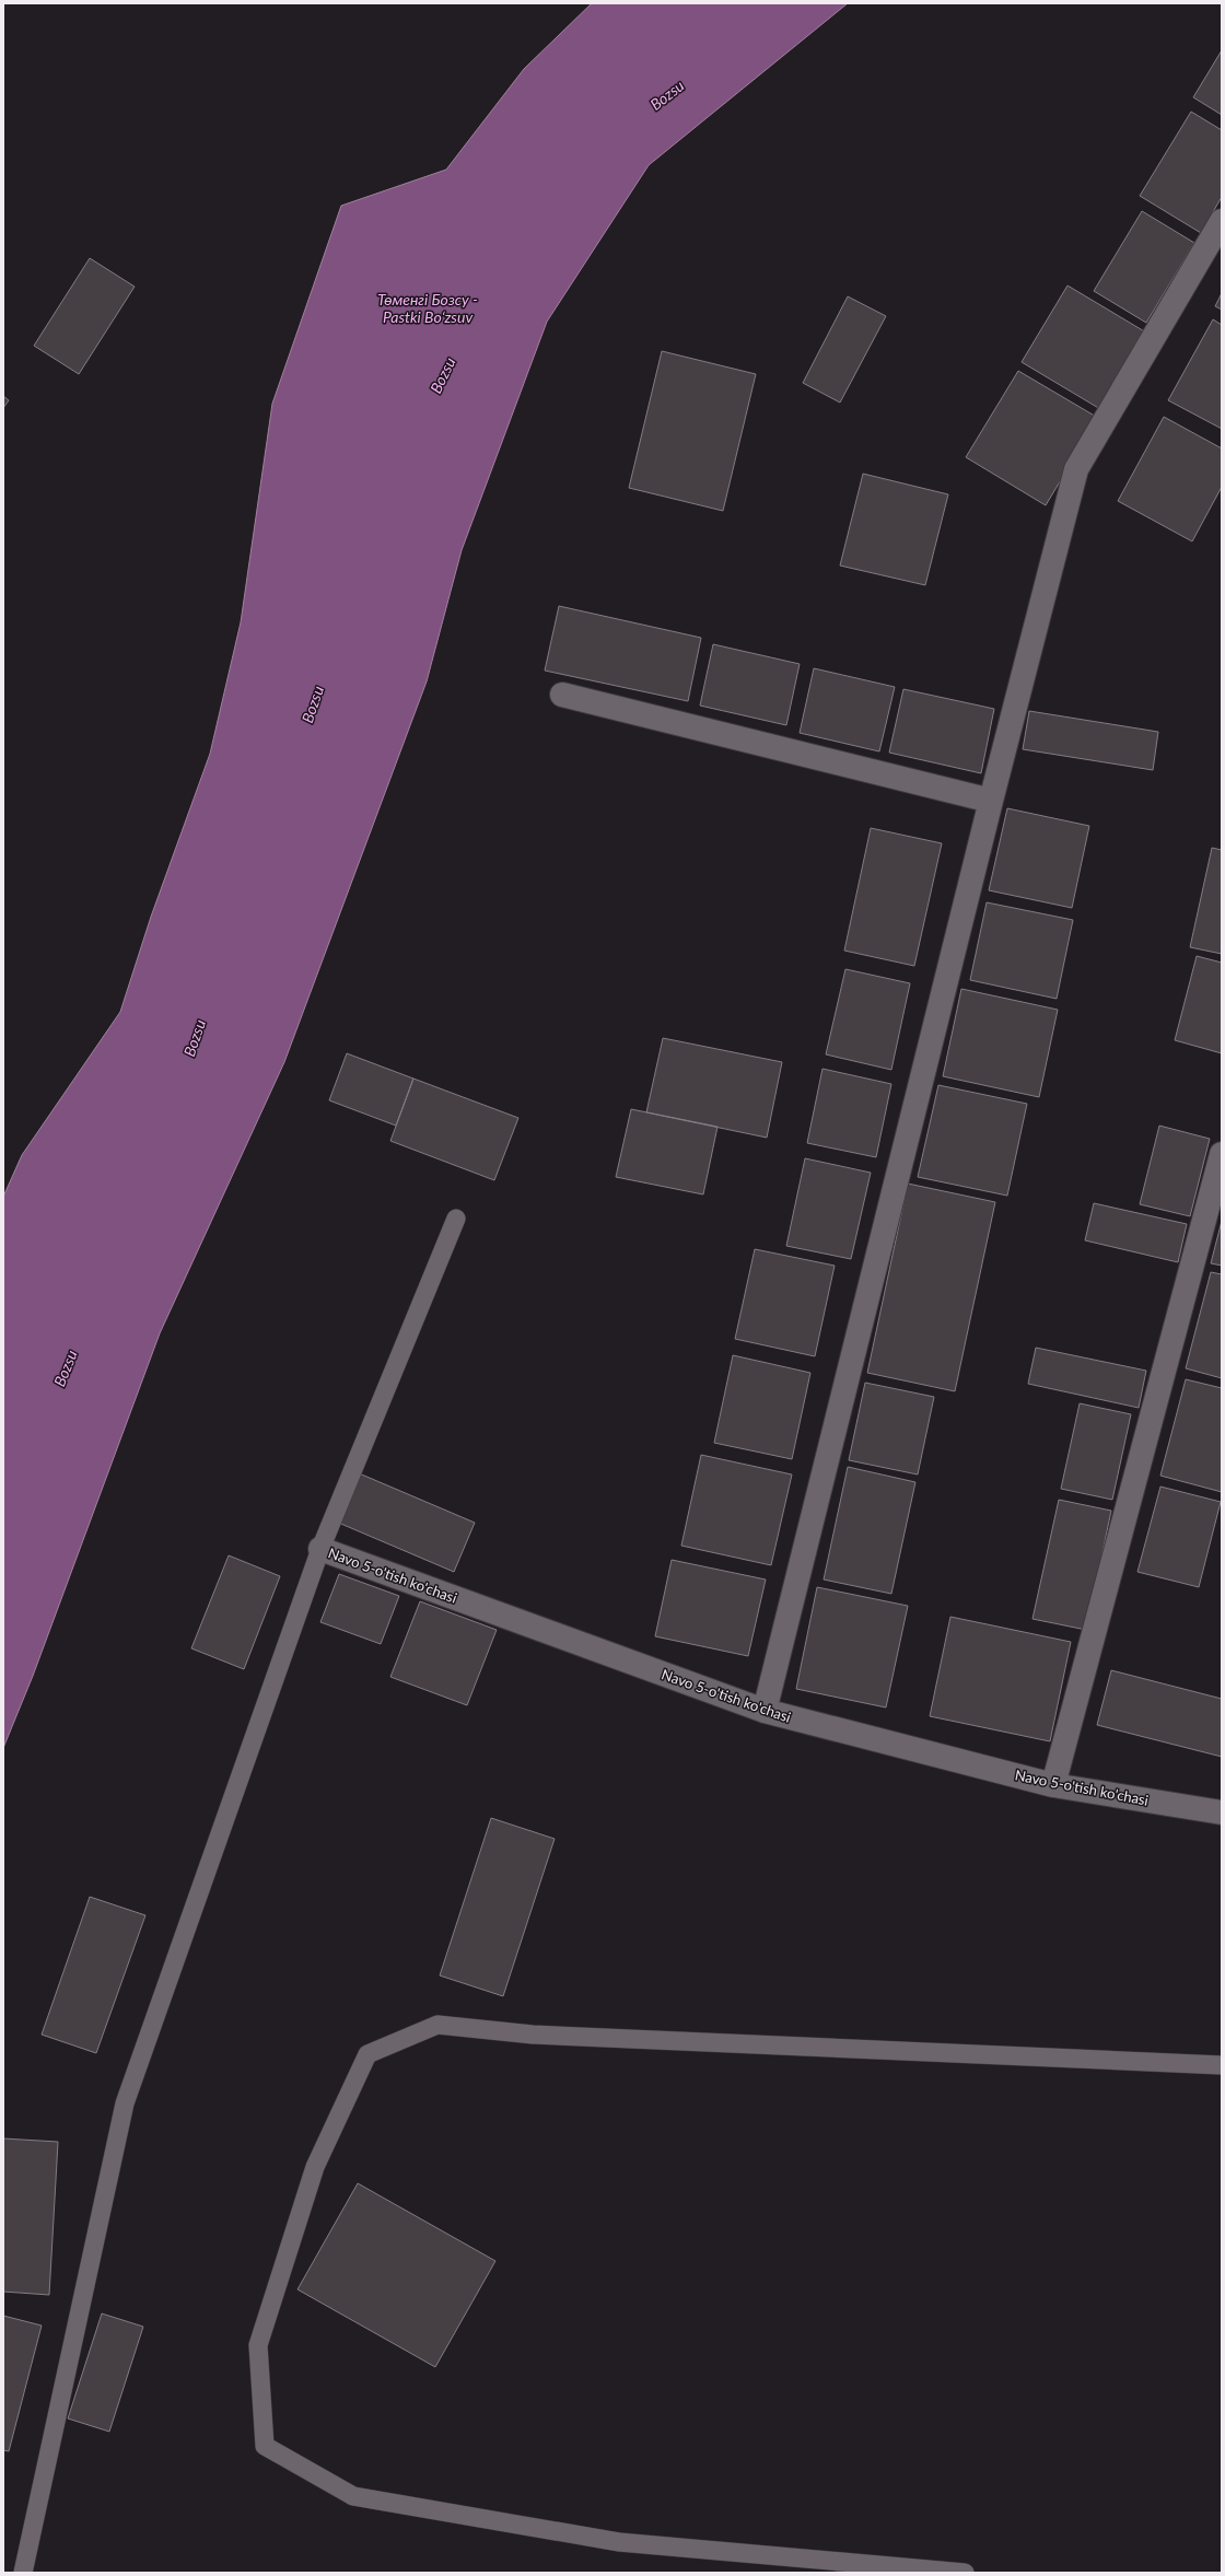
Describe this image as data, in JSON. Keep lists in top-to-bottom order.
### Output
{
  "streets": {
    "street": ["Navo 5-o'tish ko'chasi"]
  },
  "water": ["Bozsu", "Төменгі Бозсу - Pastki Boʻzsuv"]
}
